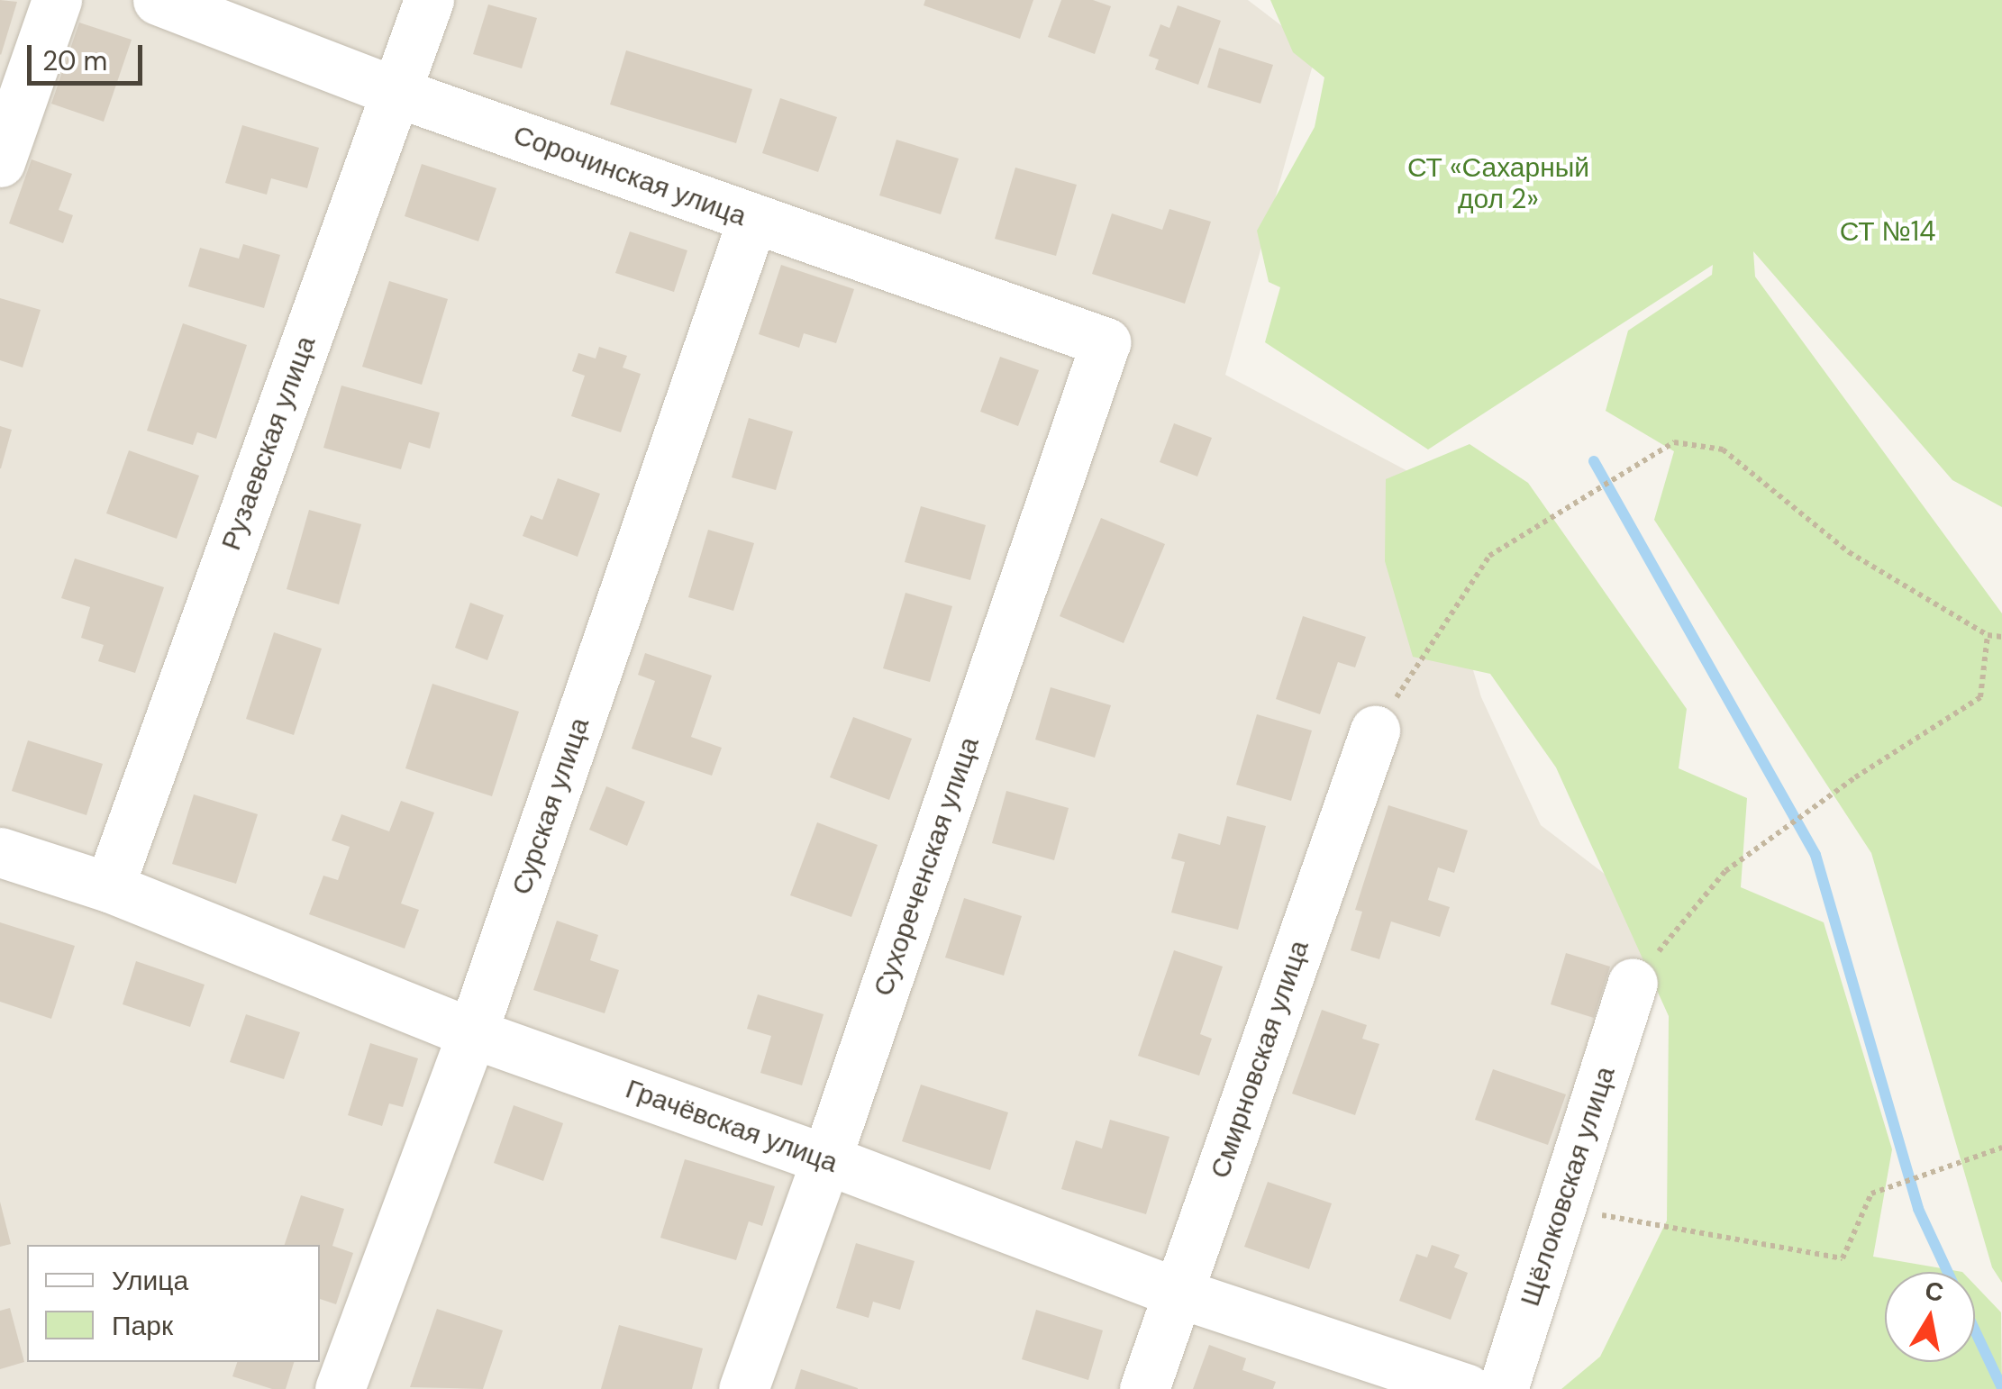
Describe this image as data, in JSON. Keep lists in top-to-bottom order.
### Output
{
  "streets": {
    "street": [
      "Сорочинская улица",
      "Рузаевская улица",
      "Сурская улица",
      "Сухореченская улица",
      "Смирновская улица",
      "Грачёвская улица",
      "Щёлоковская улица"
    ]
  },
  "crossings": [
    ["Сорочинская улица", "Рузаевская улица"],
    ["Сорочинская улица", "Сурская улица"],
    ["Сорочинская улица", "Сухореченская улица"],
    ["Рузаевская улица", "Грачёвская улица"],
    ["Сурская улица", "Грачёвская улица"],
    ["Сухореченская улица", "Грачёвская улица"],
    ["Смирновская улица", "Грачёвская улица"]
  ],
  "parks": ["СТ «Сахарный дол 2»", "СТ №14"],
  "legend": ["Улица", "Парк"],
  "scale_bar": "20 m",
  "north": "top"
}
